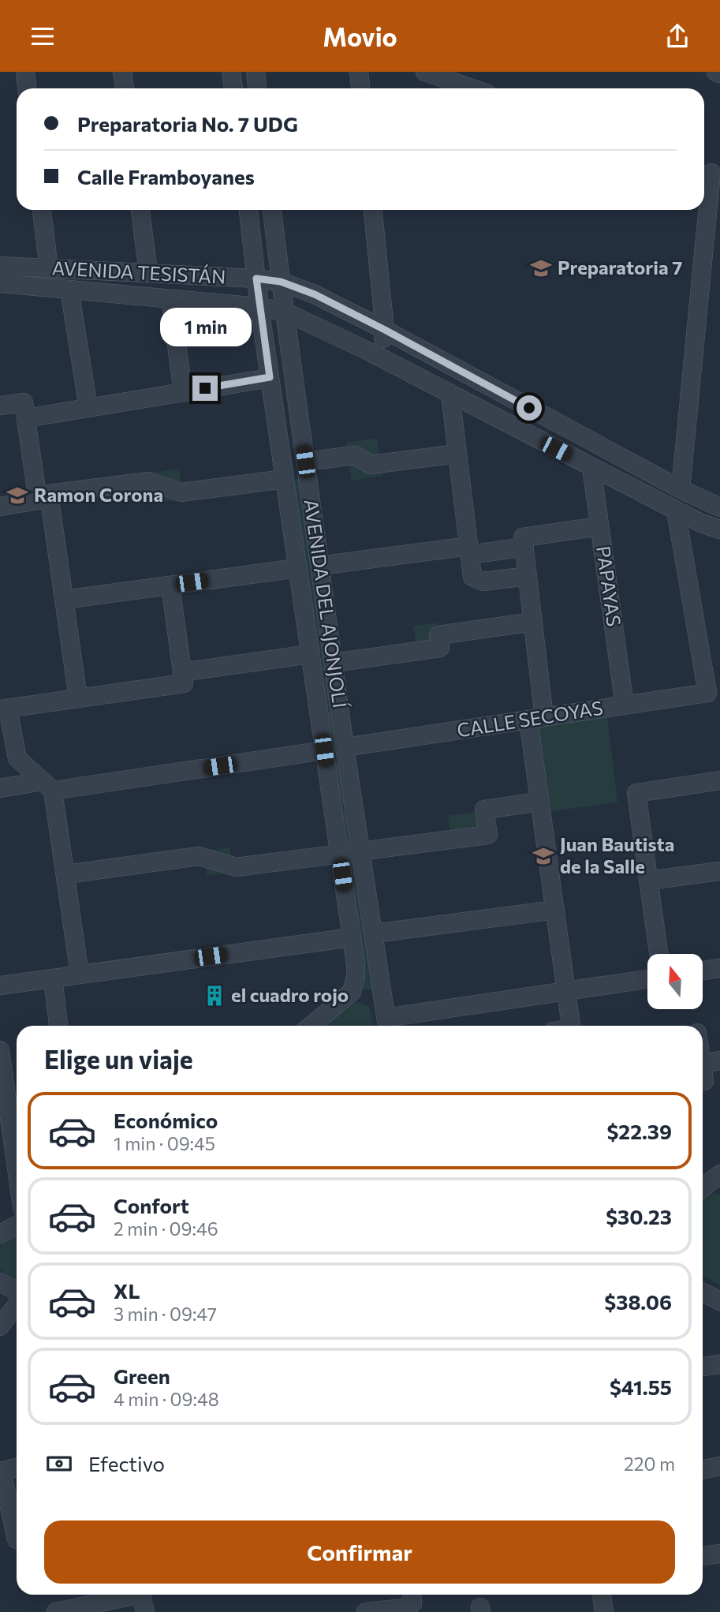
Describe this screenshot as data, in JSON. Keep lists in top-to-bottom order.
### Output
{
  "streets": {
    "street": [
      "AVENIDA TESISTÁN",
      "PAPAYAS",
      "AVENIDA DEL AJONJOLÍ",
      "CALLE SECOYAS"
    ]
  },
  "crossings": [
    ["AVENIDA TESISTÁN", "PAPAYAS"],
    ["AVENIDA TESISTÁN", "AVENIDA DEL AJONJOLÍ"],
    ["PAPAYAS", "CALLE SECOYAS"],
    ["AVENIDA DEL AJONJOLÍ", "CALLE SECOYAS"]
  ],
  "places": {
    "school or university": ["Preparatoria 7", "Ramon Corona", "Juan Bautista de la Salle"],
    "building": ["el cuadro rojo"]
  },
  "north": "top",
  "page": {
    "header": "Movio",
    "banner": ["Preparatoria No. 7 UDG", "Calle Framboyanes"],
    "bubble": "1 min",
    "heading": "Elige un viaje",
    "list": [
      {
        "name": "Económico",
        "note": "1 min · 09:45",
        "value": "$22.39"
      },
      {
        "name": "Confort",
        "note": "2 min · 09:46",
        "value": "$30.23"
      },
      {
        "name": "XL",
        "note": "3 min · 09:47",
        "value": "$38.06"
      },
      {
        "name": "Green",
        "note": "4 min · 09:48",
        "value": "$41.55"
      }
    ],
    "pay": ["Efectivo", "220 m"],
    "buttons": "Confirmar"
  }
}
